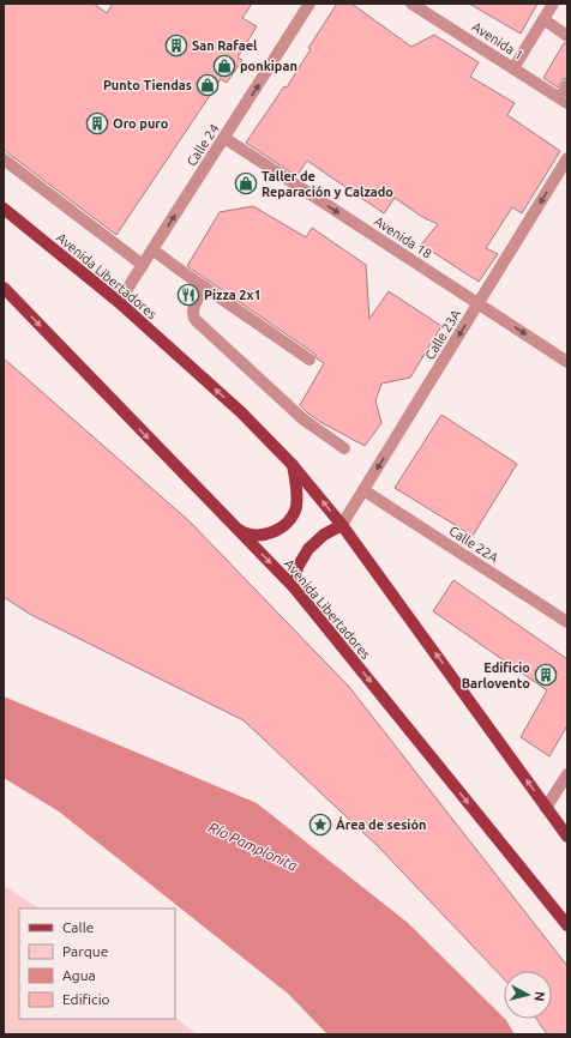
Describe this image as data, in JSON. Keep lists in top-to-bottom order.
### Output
{
  "streets": {
    "main road": ["Avenida Libertadores"],
    "street": [
      "Avenida 1",
      "Calle 24",
      "Avenida 18",
      "Calle 23A",
      "Calle 22A"
    ]
  },
  "crossings": [
    ["Calle 24", "Avenida 18"],
    ["Calle 24", "Avenida Libertadores"],
    ["Avenida 18", "Calle 23A"],
    ["Avenida Libertadores", "Calle 23A"],
    ["Calle 23A", "Calle 22A"]
  ],
  "one_way": ["Calle 24", "Avenida 18", "Calle 23A"],
  "water": ["Río Pamplonita"],
  "places": {
    "building": ["San Rafael", "Oro puro", "Edificio Barlovento"],
    "shop": ["ponkipan", "Punto Tiendas", "Taller de Reparación y Calzado"],
    "restaurant": ["Pizza 2x1"],
    "place": ["Área de sesión"]
  },
  "legend": [
    "Calle",
    "Parque",
    "Agua",
    "Edificio"
  ],
  "north": "right"
}
